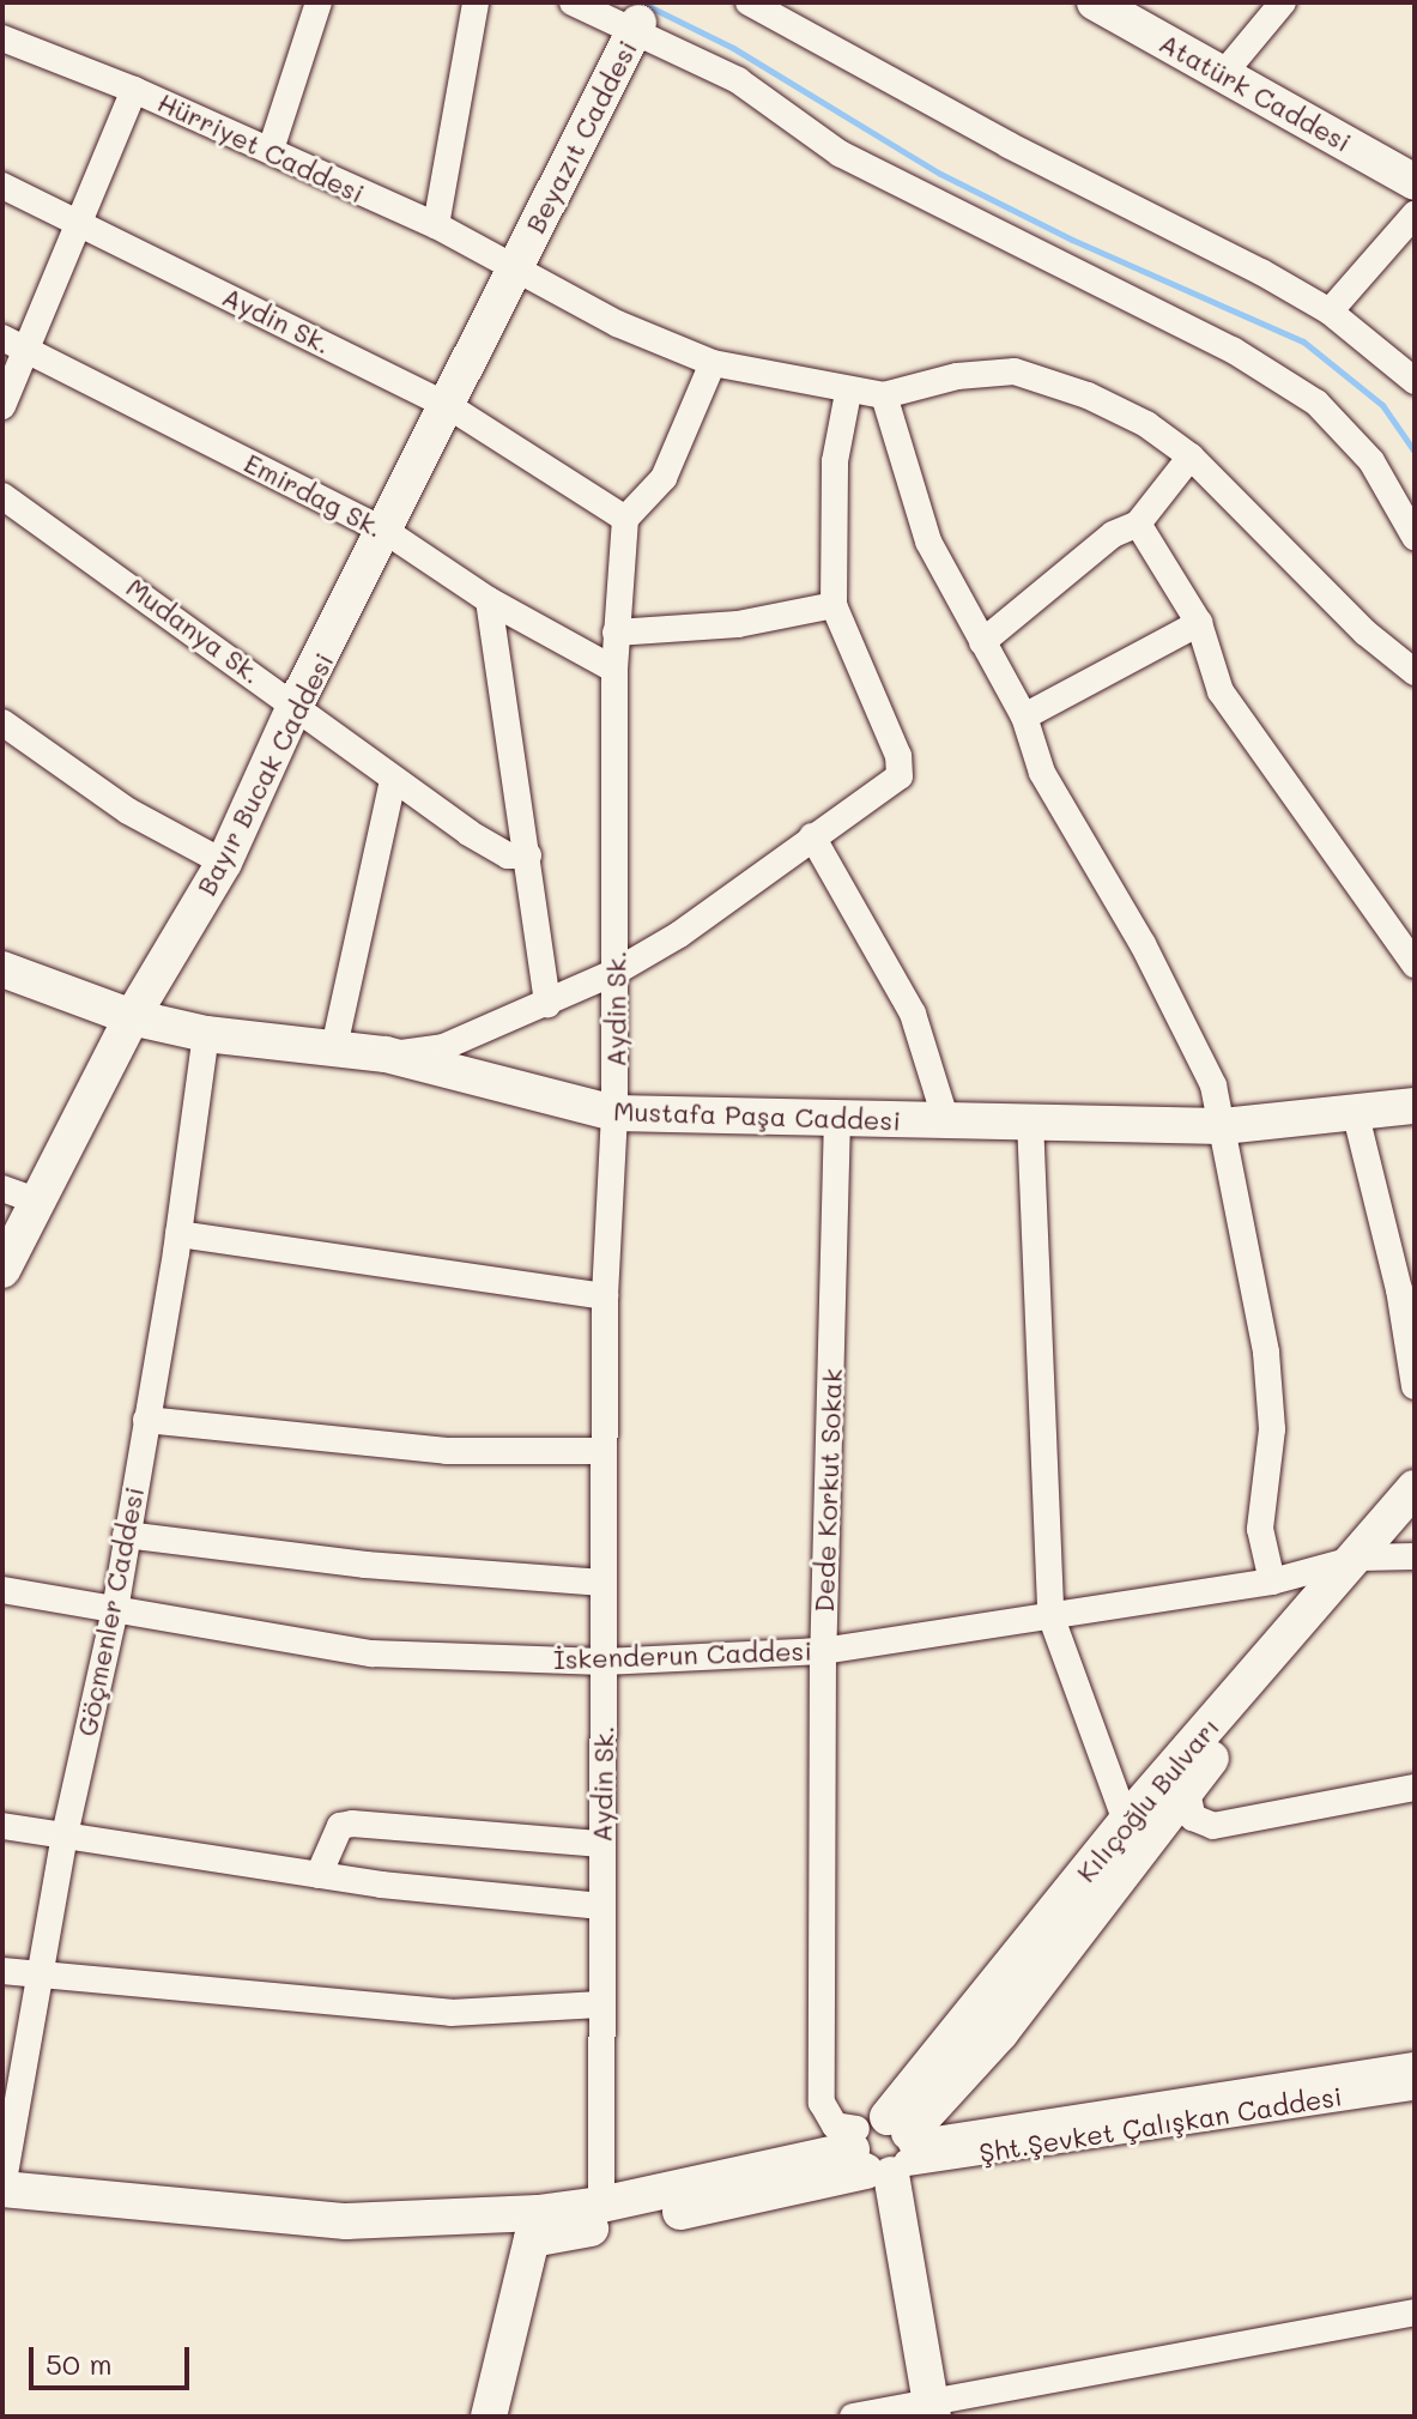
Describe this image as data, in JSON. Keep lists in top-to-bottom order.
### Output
{
  "streets": {
    "street": [
      "Atatürk Caddesi",
      "Beyazıt Caddesi",
      "Hürriyet Caddesi",
      "Aydin Sk.",
      "Emirdag Sk.",
      "Mudanya Sk.",
      "Bayır Bucak Caddesi",
      "Mustafa Paşa Caddesi",
      "Dede Korkut Sokak",
      "Göçmenler Caddesi",
      "İskenderun Caddesi",
      "Kılıçoğlu Bulvarı",
      "Şht.Şevket Çalışkan Caddesi"
    ]
  },
  "crossings": [
    ["Beyazıt Caddesi", "Hürriyet Caddesi"],
    ["Beyazıt Caddesi", "Bayır Bucak Caddesi"],
    ["Hürriyet Caddesi", "Bayır Bucak Caddesi"],
    ["Aydin Sk.", "Emirdag Sk."],
    ["Aydin Sk.", "Bayır Bucak Caddesi"],
    ["Aydin Sk.", "Mustafa Paşa Caddesi"],
    ["Aydin Sk.", "İskenderun Caddesi"],
    ["Aydin Sk.", "Şht.Şevket Çalışkan Caddesi"],
    ["Emirdag Sk.", "Bayır Bucak Caddesi"],
    ["Mudanya Sk.", "Bayır Bucak Caddesi"],
    ["Bayır Bucak Caddesi", "Mustafa Paşa Caddesi"],
    ["Mustafa Paşa Caddesi", "Dede Korkut Sokak"],
    ["Mustafa Paşa Caddesi", "Göçmenler Caddesi"],
    ["Dede Korkut Sokak", "İskenderun Caddesi"],
    ["Dede Korkut Sokak", "Kılıçoğlu Bulvarı"],
    ["Dede Korkut Sokak", "Şht.Şevket Çalışkan Caddesi"],
    ["Göçmenler Caddesi", "İskenderun Caddesi"],
    ["Göçmenler Caddesi", "Şht.Şevket Çalışkan Caddesi"],
    ["İskenderun Caddesi", "Kılıçoğlu Bulvarı"],
    ["Kılıçoğlu Bulvarı", "Şht.Şevket Çalışkan Caddesi"]
  ],
  "scale_bar": "50 m"
}
